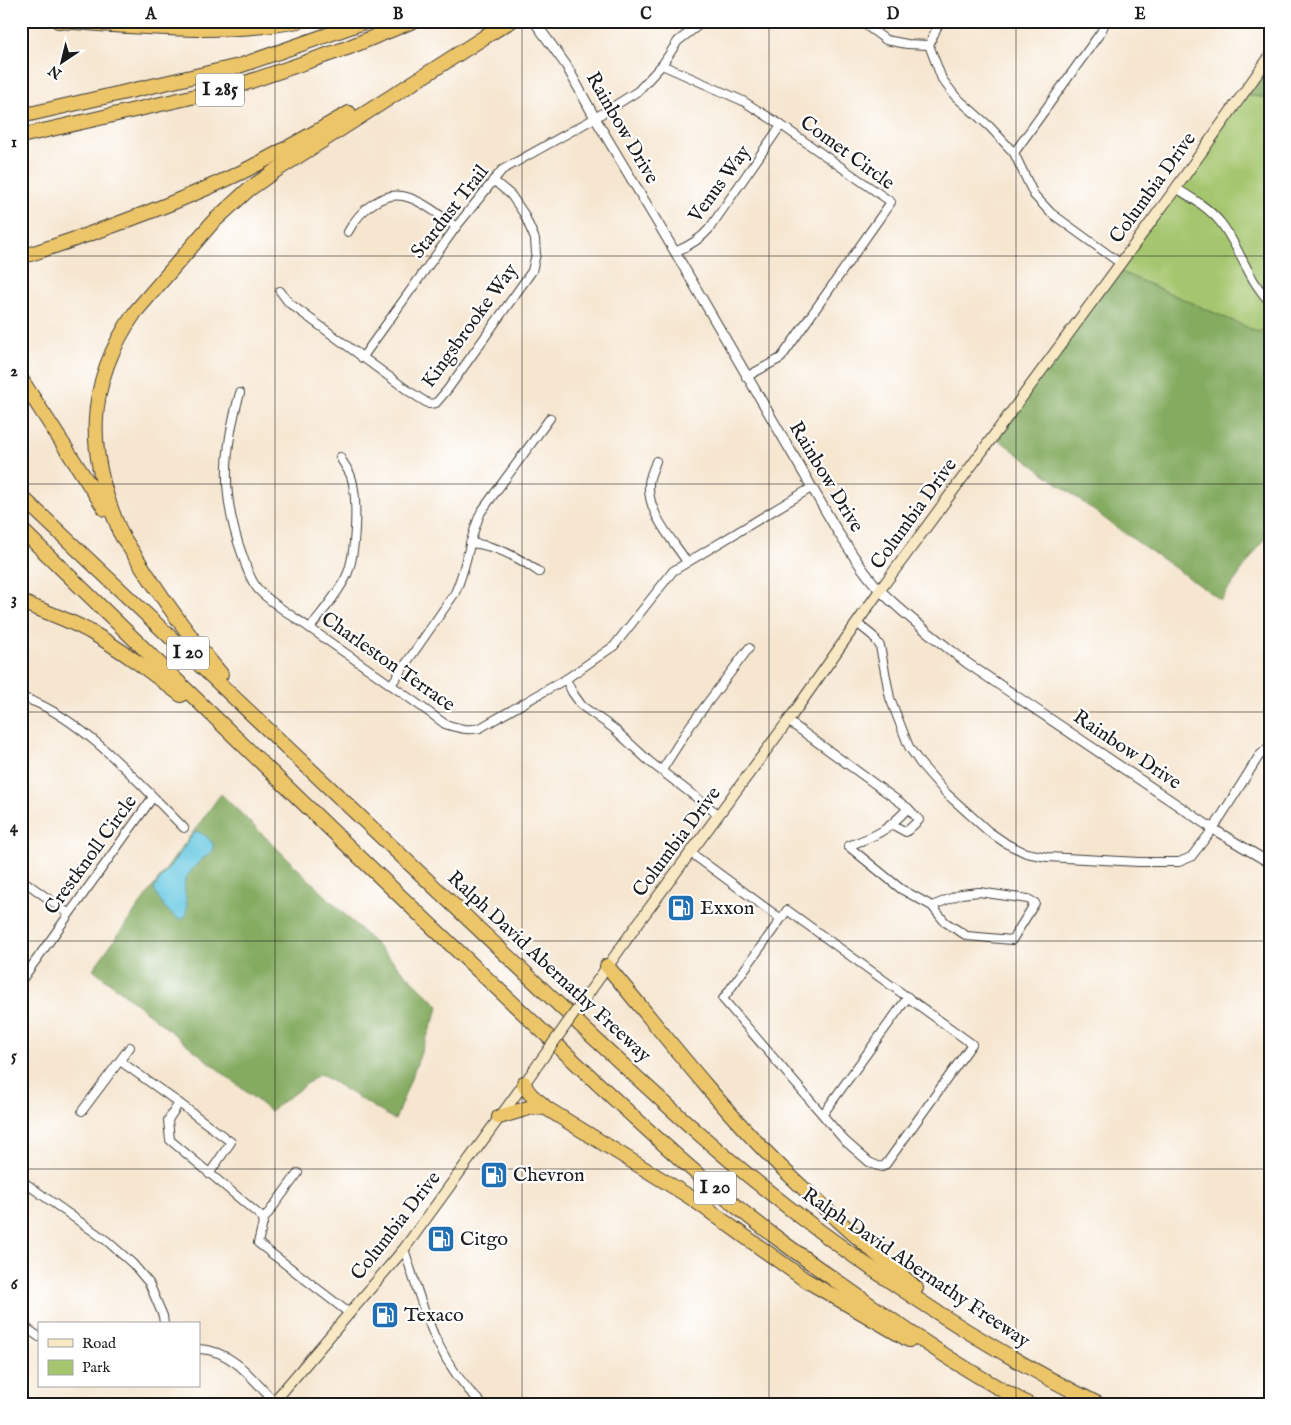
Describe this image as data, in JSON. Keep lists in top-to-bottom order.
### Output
{
  "streets": {
    "highway": ["I 285", "I 20", "Ralph David Abernathy Freeway"],
    "main road": ["Columbia Drive"],
    "street": [
      "Rainbow Drive",
      "Comet Circle",
      "Venus Way",
      "Stardust Trail",
      "Kingsbrooke Way",
      "Charleston Terrace",
      "Crestknoll Circle"
    ]
  },
  "crossings": [
    ["Rainbow Drive", "Comet Circle"],
    ["Rainbow Drive", "Venus Way"],
    ["Rainbow Drive", "Columbia Drive"],
    ["Rainbow Drive", "Stardust Trail"],
    ["Rainbow Drive", "Charleston Terrace"],
    ["Comet Circle", "Venus Way"],
    ["Comet Circle", "Stardust Trail"],
    ["Stardust Trail", "Kingsbrooke Way"]
  ],
  "places": {
    "fuel station": [
      "Exxon",
      "Chevron",
      "Citgo",
      "Texaco"
    ]
  },
  "legend": ["Road", "Park"],
  "north": "bottom left",
  "grid": {
    "columns": [
      "A",
      "B",
      "C",
      "D",
      "E"
    ],
    "rows": [
      "1",
      "2",
      "3",
      "4",
      "5",
      "6"
    ]
  }
}
